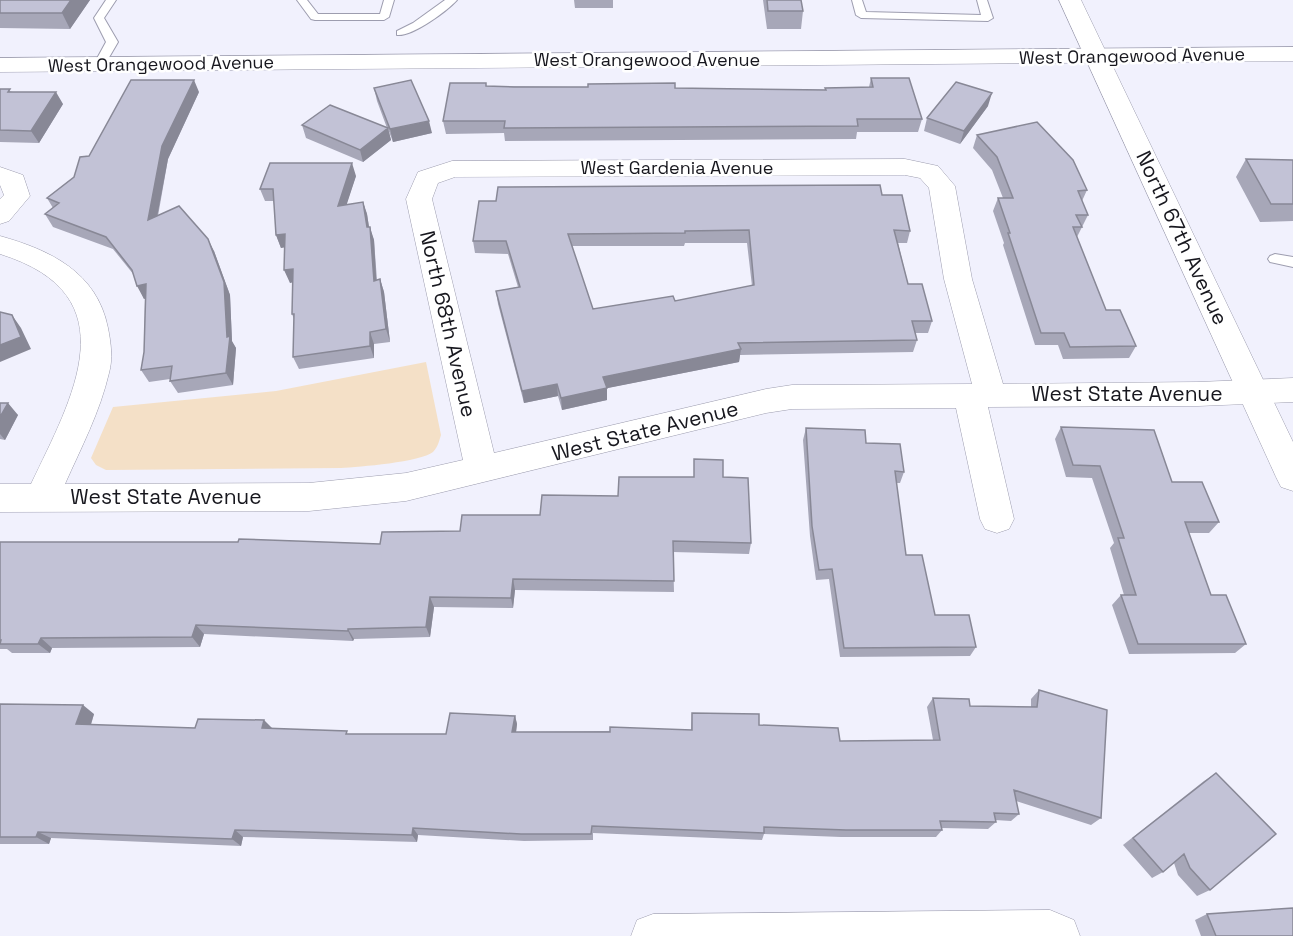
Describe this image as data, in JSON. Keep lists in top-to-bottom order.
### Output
{
  "streets": {
    "street": [
      "West Orangewood Avenue",
      "West Gardenia Avenue",
      "North 67th Avenue",
      "North 68th Avenue",
      "West State Avenue"
    ]
  },
  "crossings": [
    ["West Orangewood Avenue", "North 67th Avenue"],
    ["West Gardenia Avenue", "North 68th Avenue"],
    ["West Gardenia Avenue", "West State Avenue"],
    ["North 67th Avenue", "West State Avenue"],
    ["North 68th Avenue", "West State Avenue"]
  ]
}
